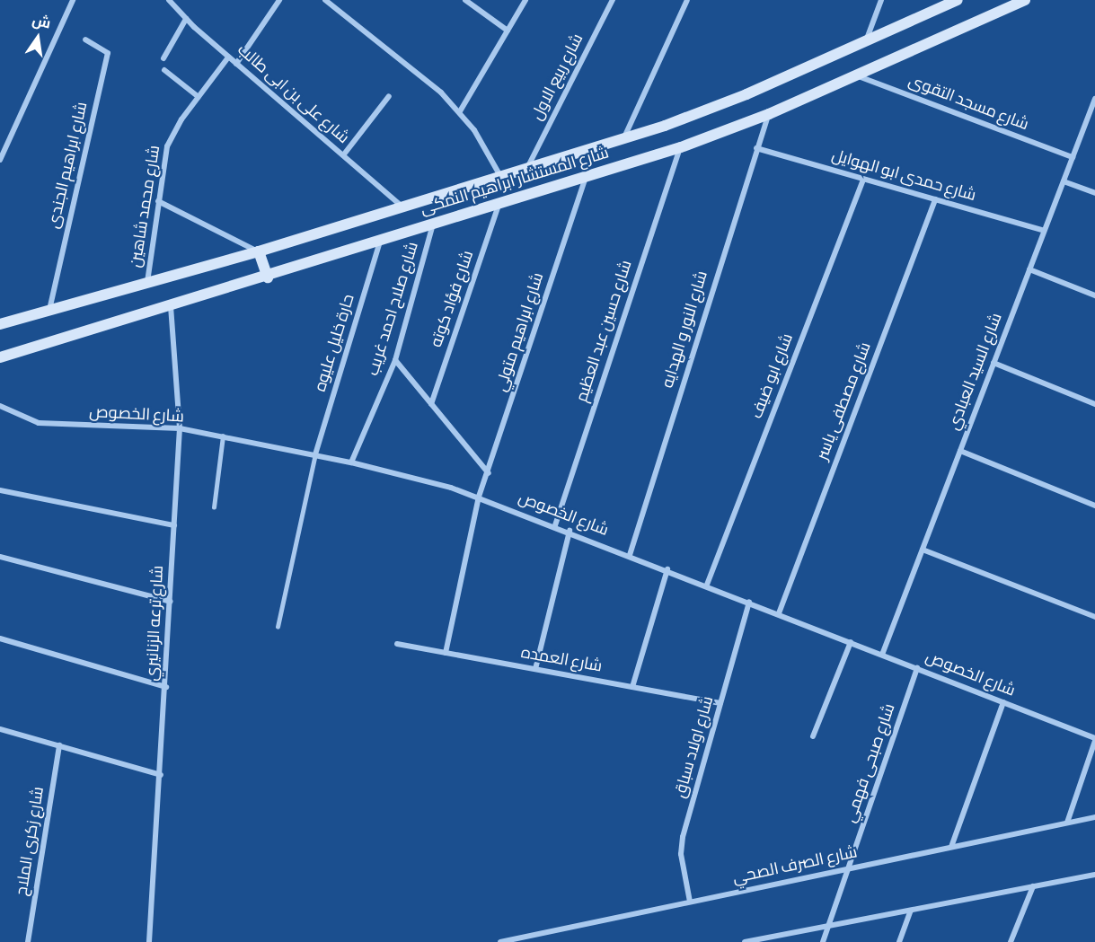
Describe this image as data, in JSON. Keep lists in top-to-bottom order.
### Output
{
  "streets": {
    "main road": ["شارع المستشار ابراهيم النمكى"],
    "street": [
      "شارع ربيع الاول",
      "شارع على بن ابى طالب",
      "شارع مسجد التقوى",
      "شارع ابراهيم الجندى",
      "شارع حمدى ابو الهوايل",
      "شارع محمد شاهين",
      "شارع فؤاد كوته",
      "شارع صلاح احمد غريب",
      "شارع النور و الهدايه",
      "شارع حسين عبد العظيم",
      "شارع ابراهيم متولي",
      "حارة خليل عليوه",
      "شارع السيد العبادي",
      "شارع ابو ضيف",
      "شارع مصطفى ياسر",
      "شارع الخصوص",
      "شارع ترعه الزنانيري",
      "شارع العمده",
      "شارع اولاد سباق",
      "شارع صبحى فهمي",
      "شارع زكرى الملاح",
      "شارع الصرف الصحي"
    ]
  },
  "crossings": [
    ["شارع ربيع الاول", "شارع المستشار ابراهيم النمكى"],
    ["شارع على بن ابى طالب", "شارع المستشار ابراهيم النمكى"],
    ["شارع على بن ابى طالب", "شارع محمد شاهين"],
    ["شارع مسجد التقوى", "شارع المستشار ابراهيم النمكى"],
    ["شارع مسجد التقوى", "شارع السيد العبادي"],
    ["شارع ابراهيم الجندى", "شارع المستشار ابراهيم النمكى"],
    ["شارع حمدى ابو الهوايل", "شارع النور و الهدايه"],
    ["شارع حمدى ابو الهوايل", "شارع السيد العبادي"],
    ["شارع حمدى ابو الهوايل", "شارع ابو ضيف"],
    ["شارع حمدى ابو الهوايل", "شارع مصطفى ياسر"],
    ["شارع المستشار ابراهيم النمكى", "شارع محمد شاهين"],
    ["شارع المستشار ابراهيم النمكى", "شارع فؤاد كوته"],
    ["شارع المستشار ابراهيم النمكى", "شارع صلاح احمد غريب"],
    ["شارع المستشار ابراهيم النمكى", "شارع النور و الهدايه"],
    ["شارع المستشار ابراهيم النمكى", "شارع حسين عبد العظيم"],
    ["شارع المستشار ابراهيم النمكى", "شارع ابراهيم متولي"],
    ["شارع المستشار ابراهيم النمكى", "حارة خليل عليوه"],
    ["شارع المستشار ابراهيم النمكى", "شارع ترعه الزنانيري"],
    ["شارع صلاح احمد غريب", "شارع الخصوص"],
    ["شارع النور و الهدايه", "شارع الخصوص"],
    ["شارع حسين عبد العظيم", "شارع الخصوص"],
    ["شارع ابراهيم متولي", "شارع الخصوص"],
    ["شارع ابراهيم متولي", "شارع العمده"],
    ["حارة خليل عليوه", "شارع الخصوص"],
    ["شارع السيد العبادي", "شارع الخصوص"],
    ["شارع ابو ضيف", "شارع الخصوص"],
    ["شارع مصطفى ياسر", "شارع الخصوص"],
    ["شارع الخصوص", "شارع ترعه الزنانيري"],
    ["شارع الخصوص", "شارع اولاد سباق"],
    ["شارع الخصوص", "شارع صبحى فهمي"],
    ["شارع العمده", "شارع اولاد سباق"],
    ["شارع اولاد سباق", "شارع الصرف الصحي"],
    ["شارع صبحى فهمي", "شارع الصرف الصحي"]
  ],
  "north": "top"
}
